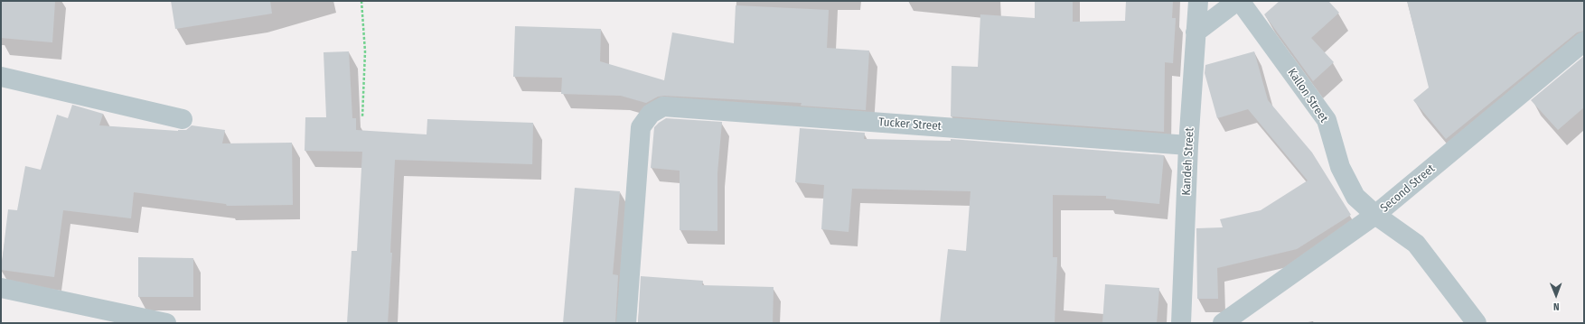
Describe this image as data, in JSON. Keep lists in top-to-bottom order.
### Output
{
  "streets": {
    "street": [
      "Kallon Street",
      "Tucker Street",
      "Kandeh Street",
      "Second Street"
    ]
  },
  "crossings": [
    ["Kallon Street", "Second Street"],
    ["Tucker Street", "Kandeh Street"]
  ],
  "north": "bottom"
}
